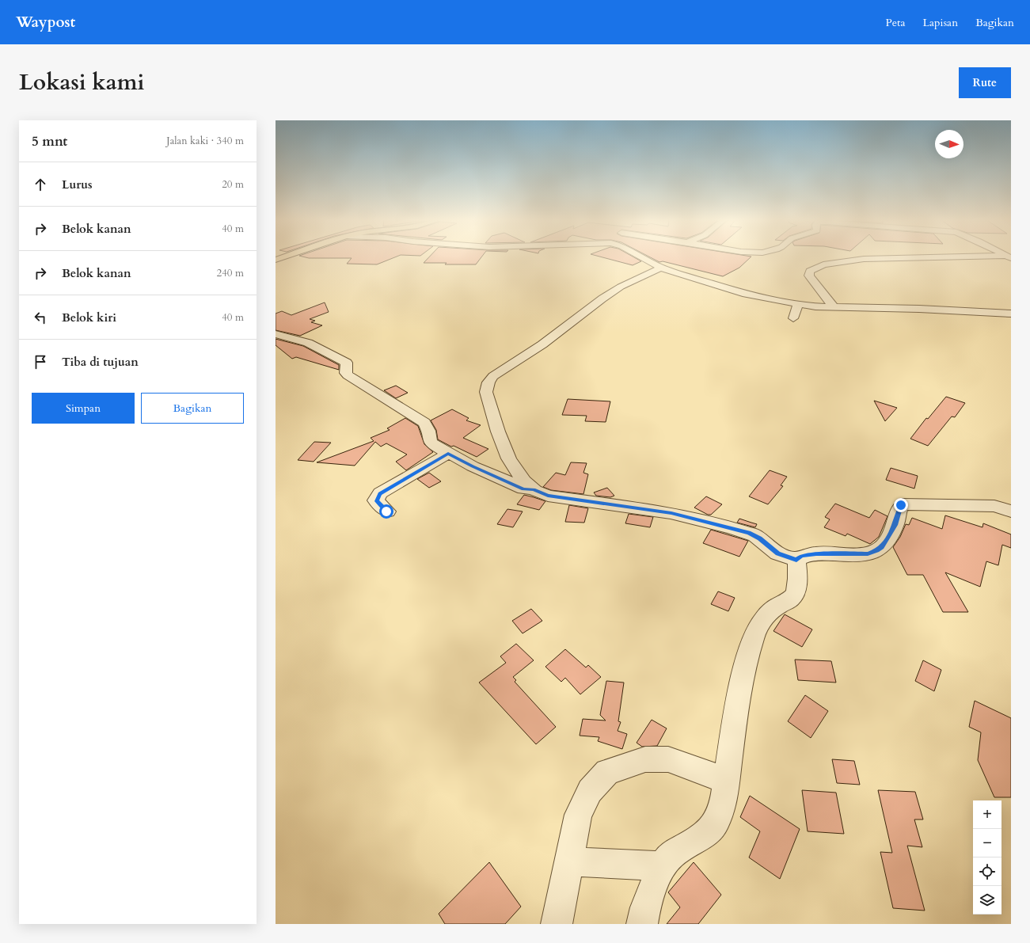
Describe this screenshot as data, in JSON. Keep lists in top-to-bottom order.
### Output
{
  "north": "right",
  "page": {
    "header": "Waypost",
    "nav": ["Peta", "Lapisan", "Bagikan"],
    "title": "Lokasi kami",
    "buttons": [
      "Rute",
      ["Simpan", "Bagikan"]
    ],
    "heading": ["5 mnt", "Jalan kaki · 340 m"],
    "list": [
      ["Lurus", "20 m"],
      ["Belok kanan", "40 m"],
      ["Belok kanan", "240 m"],
      ["Belok kiri", "40 m"],
      "Tiba di tujuan"
    ],
    "map_buttons": ["+", "−"]
  }
}
